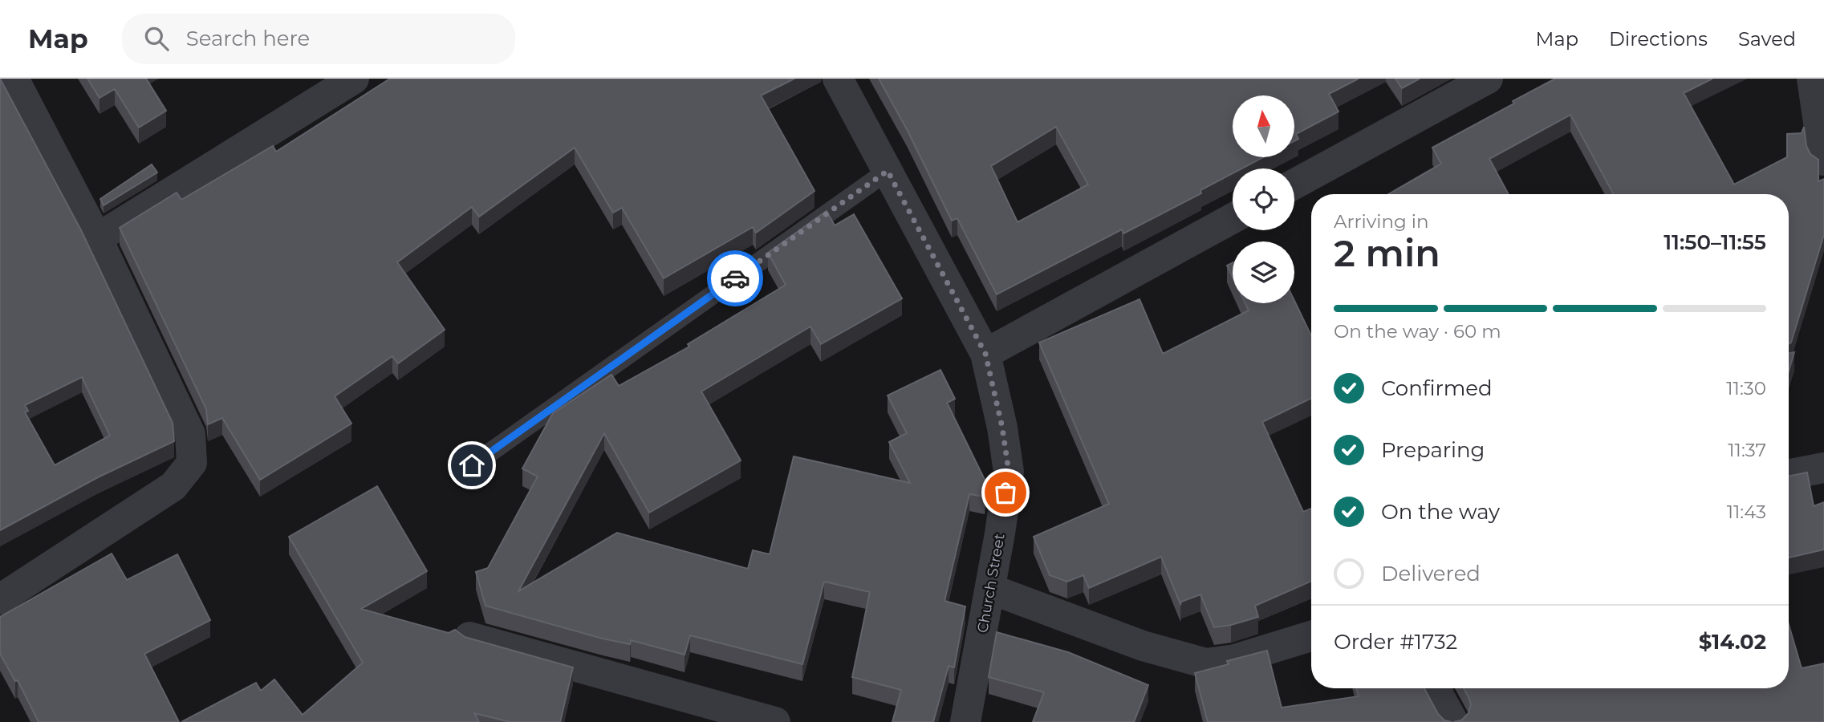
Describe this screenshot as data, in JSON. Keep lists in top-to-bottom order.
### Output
{
  "streets": {
    "street": ["Church Street"]
  },
  "north": "top",
  "page": {
    "header": "Map",
    "search": "Search here",
    "nav": ["Map", "Directions", "Saved"],
    "heading": ["2 min", "Arriving in", "11:50–11:55"],
    "panel": ["Order #1732", "$14.02"],
    "bar": "On the way · 60 m",
    "list": [
      ["Confirmed", "11:30"],
      ["Preparing", "11:37"],
      ["On the way", "11:43"],
      "Delivered"
    ]
  }
}
